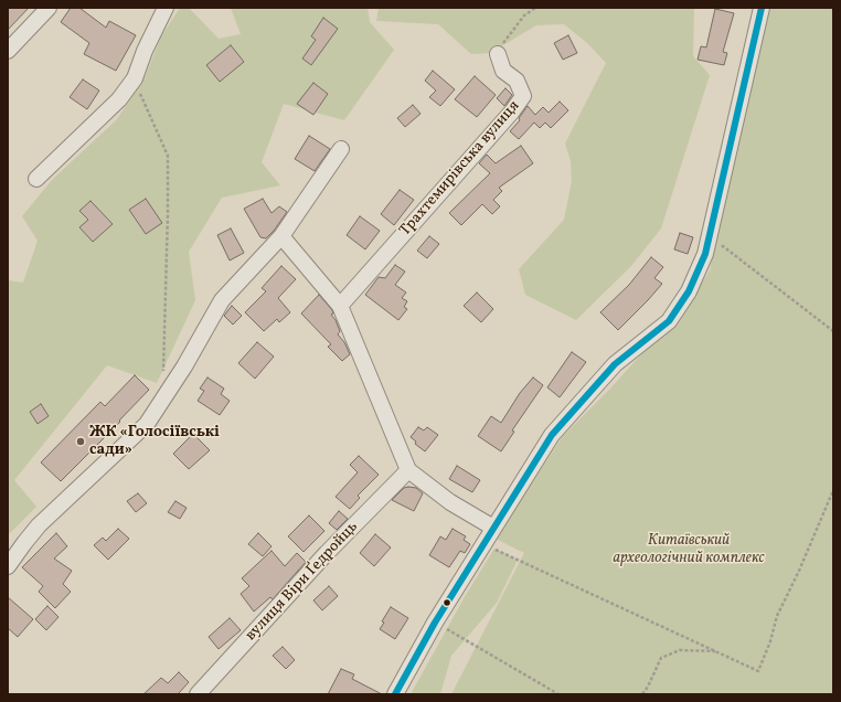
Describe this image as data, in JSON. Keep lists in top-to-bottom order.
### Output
{
  "streets": {
    "street": ["Трахтемирівська вулиця", "вулиця Віри Ґедройць"]
  },
  "parks": ["Китаївський археологічний комплекс"],
  "places": ["ЖК «Голосіївські сади»"]
}
